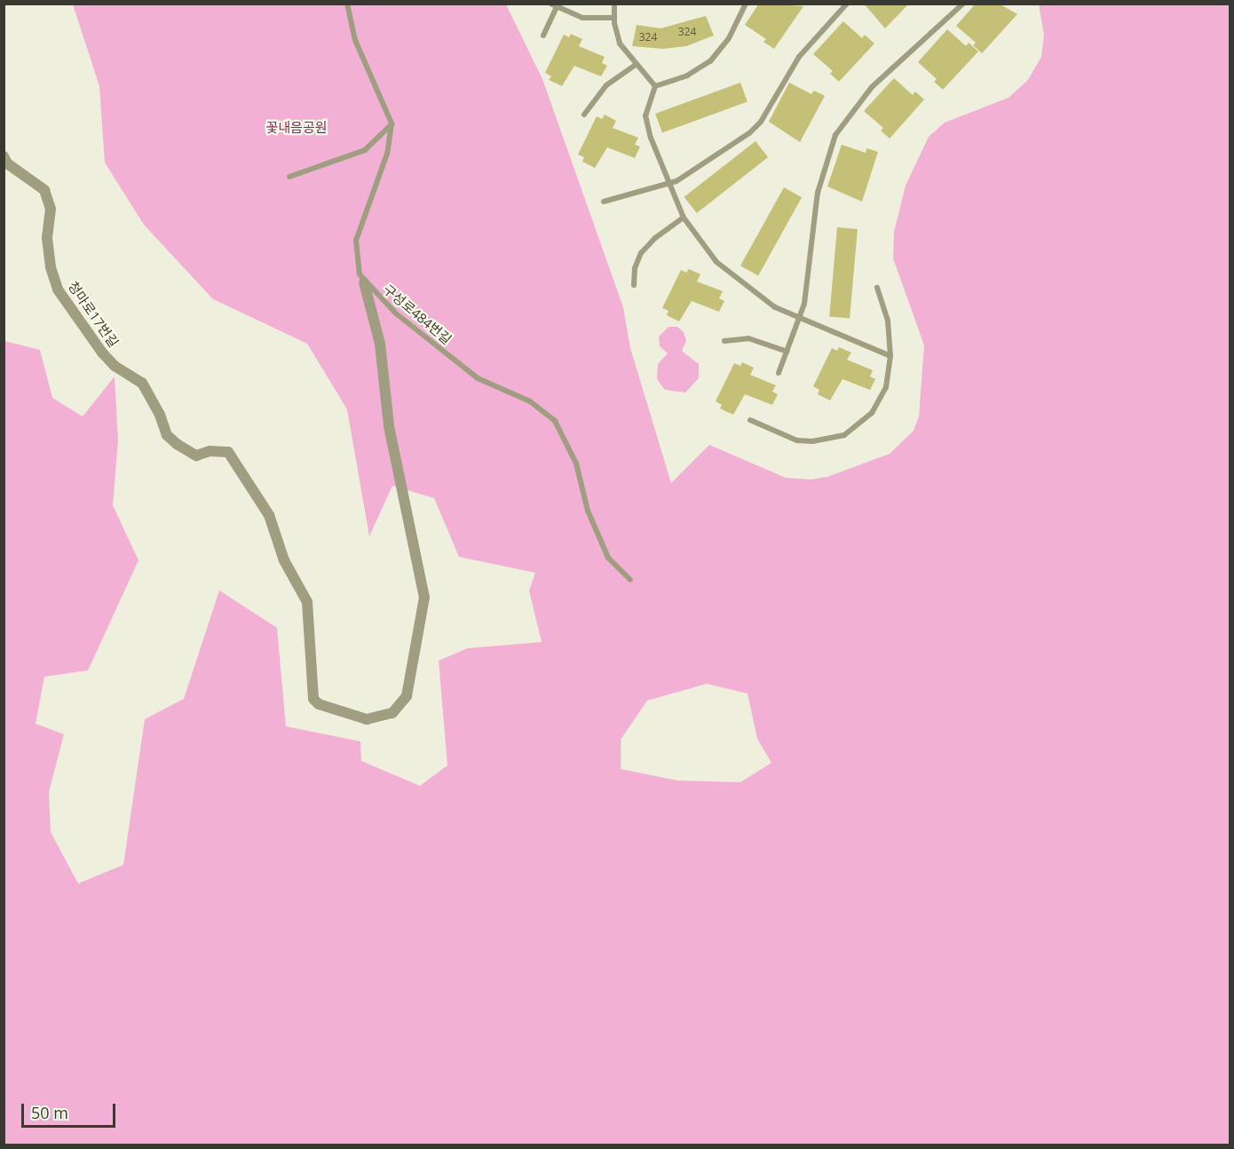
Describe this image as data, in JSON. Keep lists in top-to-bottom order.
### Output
{
  "streets": {
    "street": ["청마로17번길"],
    "lane": ["구성로484번길"]
  },
  "crossings": [
    ["청마로17번길", "구성로484번길"]
  ],
  "parks": ["꽃내음공원"],
  "house_numbers": ["324", "324"],
  "scale_bar": "50 m"
}
